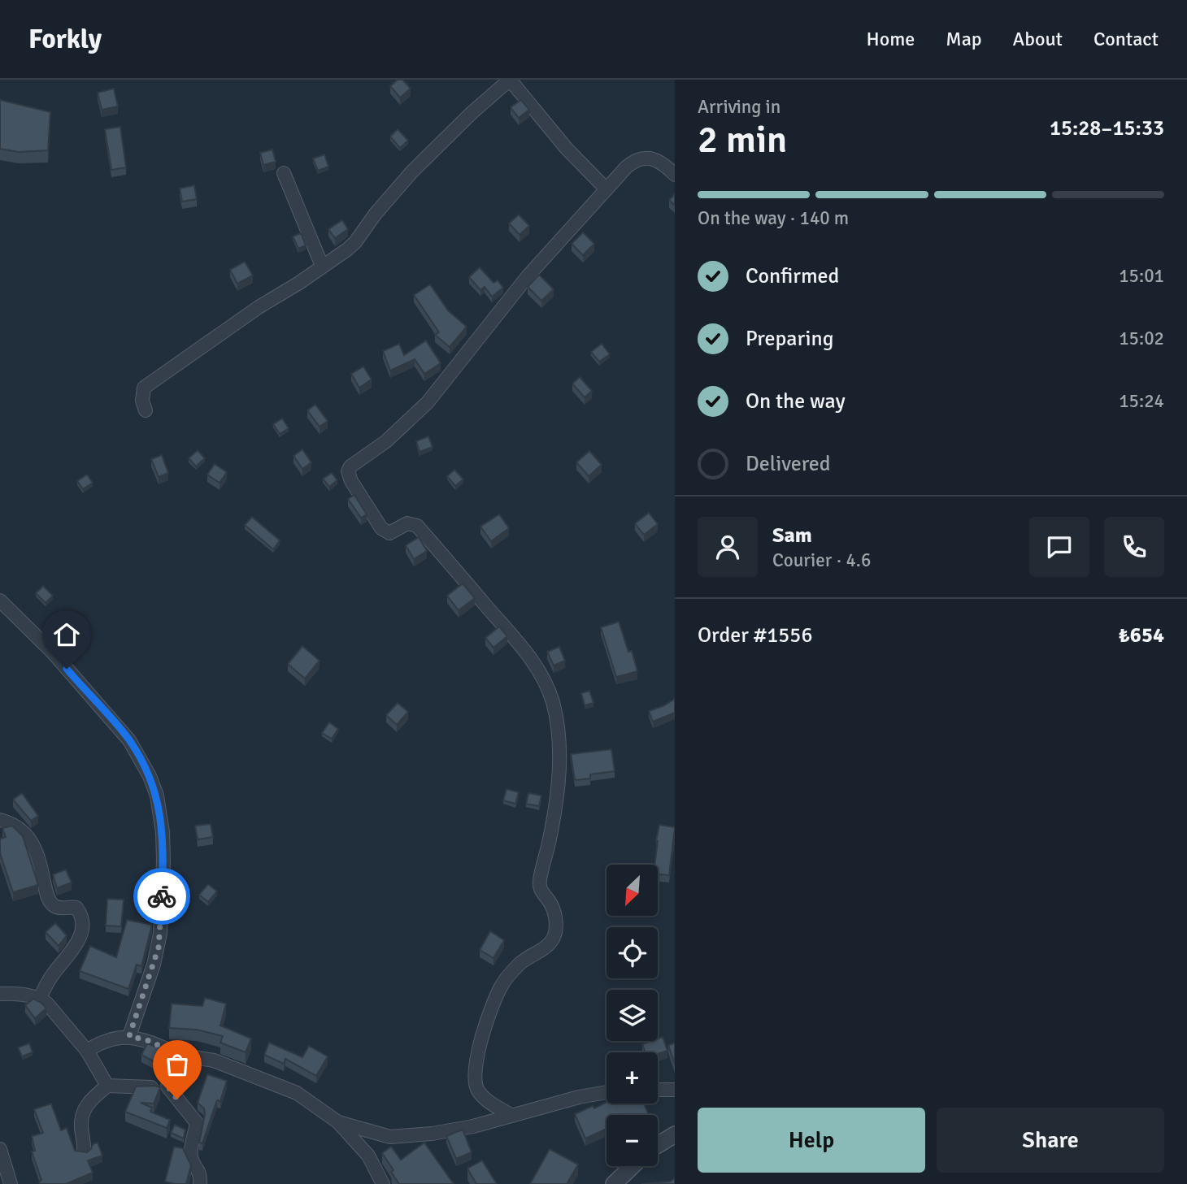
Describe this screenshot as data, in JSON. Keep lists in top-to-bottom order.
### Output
{
  "north": "bottom left",
  "page": {
    "header": "Forkly",
    "nav": [
      "Home",
      "Map",
      "About",
      "Contact"
    ],
    "heading": ["2 min", "Arriving in", "15:28–15:33"],
    "panel": [
      "Sam",
      "Courier · 4.6",
      "Order #1556",
      "₺654"
    ],
    "bar": "On the way · 140 m",
    "list": [
      ["Confirmed", "15:01"],
      ["Preparing", "15:02"],
      ["On the way", "15:24"],
      "Delivered"
    ],
    "map_buttons": ["+", "−"],
    "buttons": ["Help", "Share"]
  }
}
